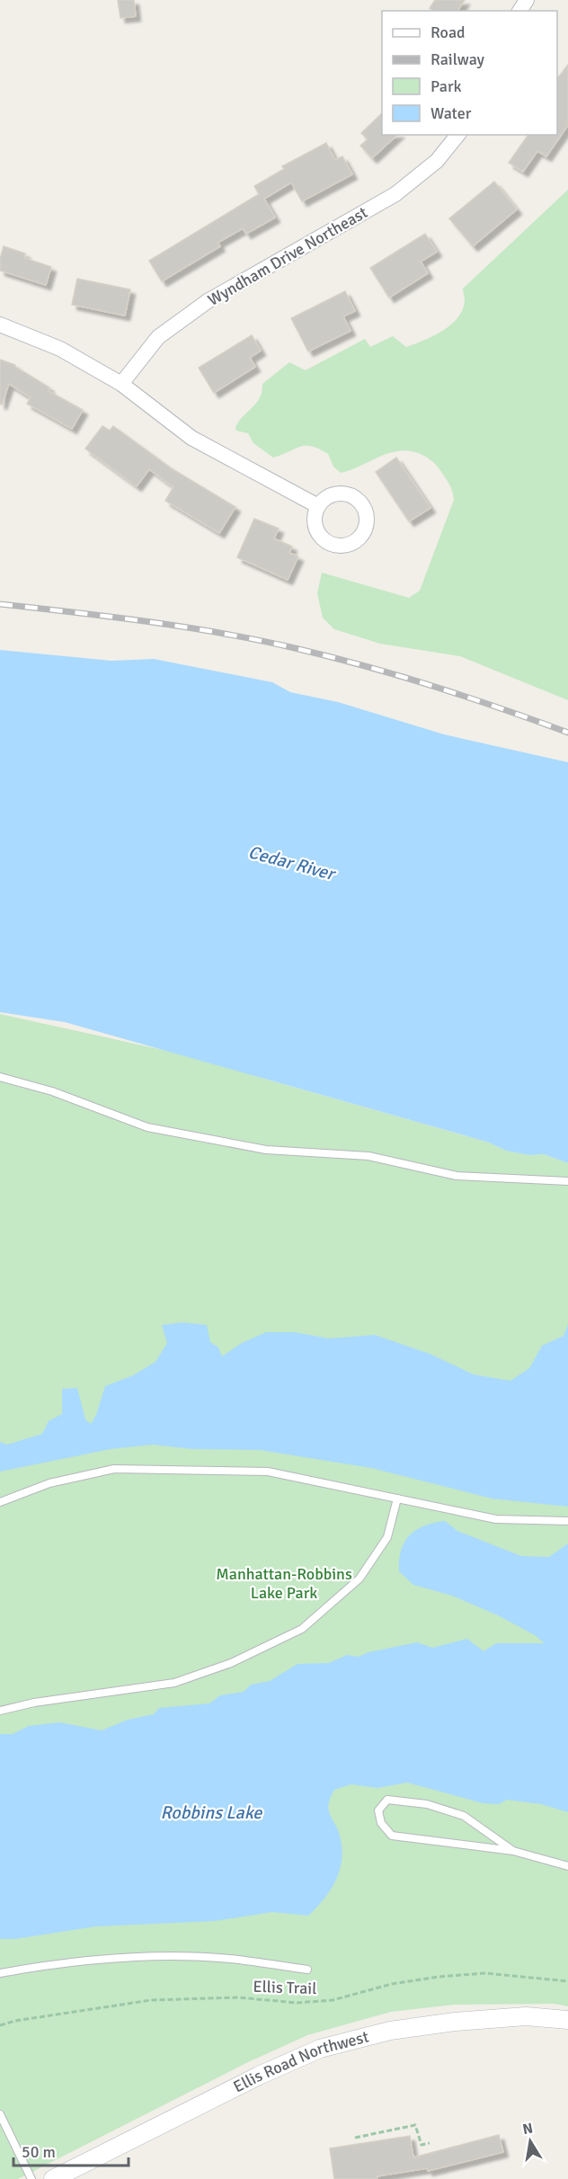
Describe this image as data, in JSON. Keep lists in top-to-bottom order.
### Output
{
  "streets": {
    "street": ["Wyndham Drive Northeast", "Ellis Road Northwest"],
    "path": ["Ellis Trail"]
  },
  "water": ["Cedar River", "Robbins Lake"],
  "parks": ["Manhattan-Robbins Lake Park"],
  "legend": [
    "Road",
    "Railway",
    "Park",
    "Water"
  ],
  "scale_bar": "50 m",
  "north": "top"
}
